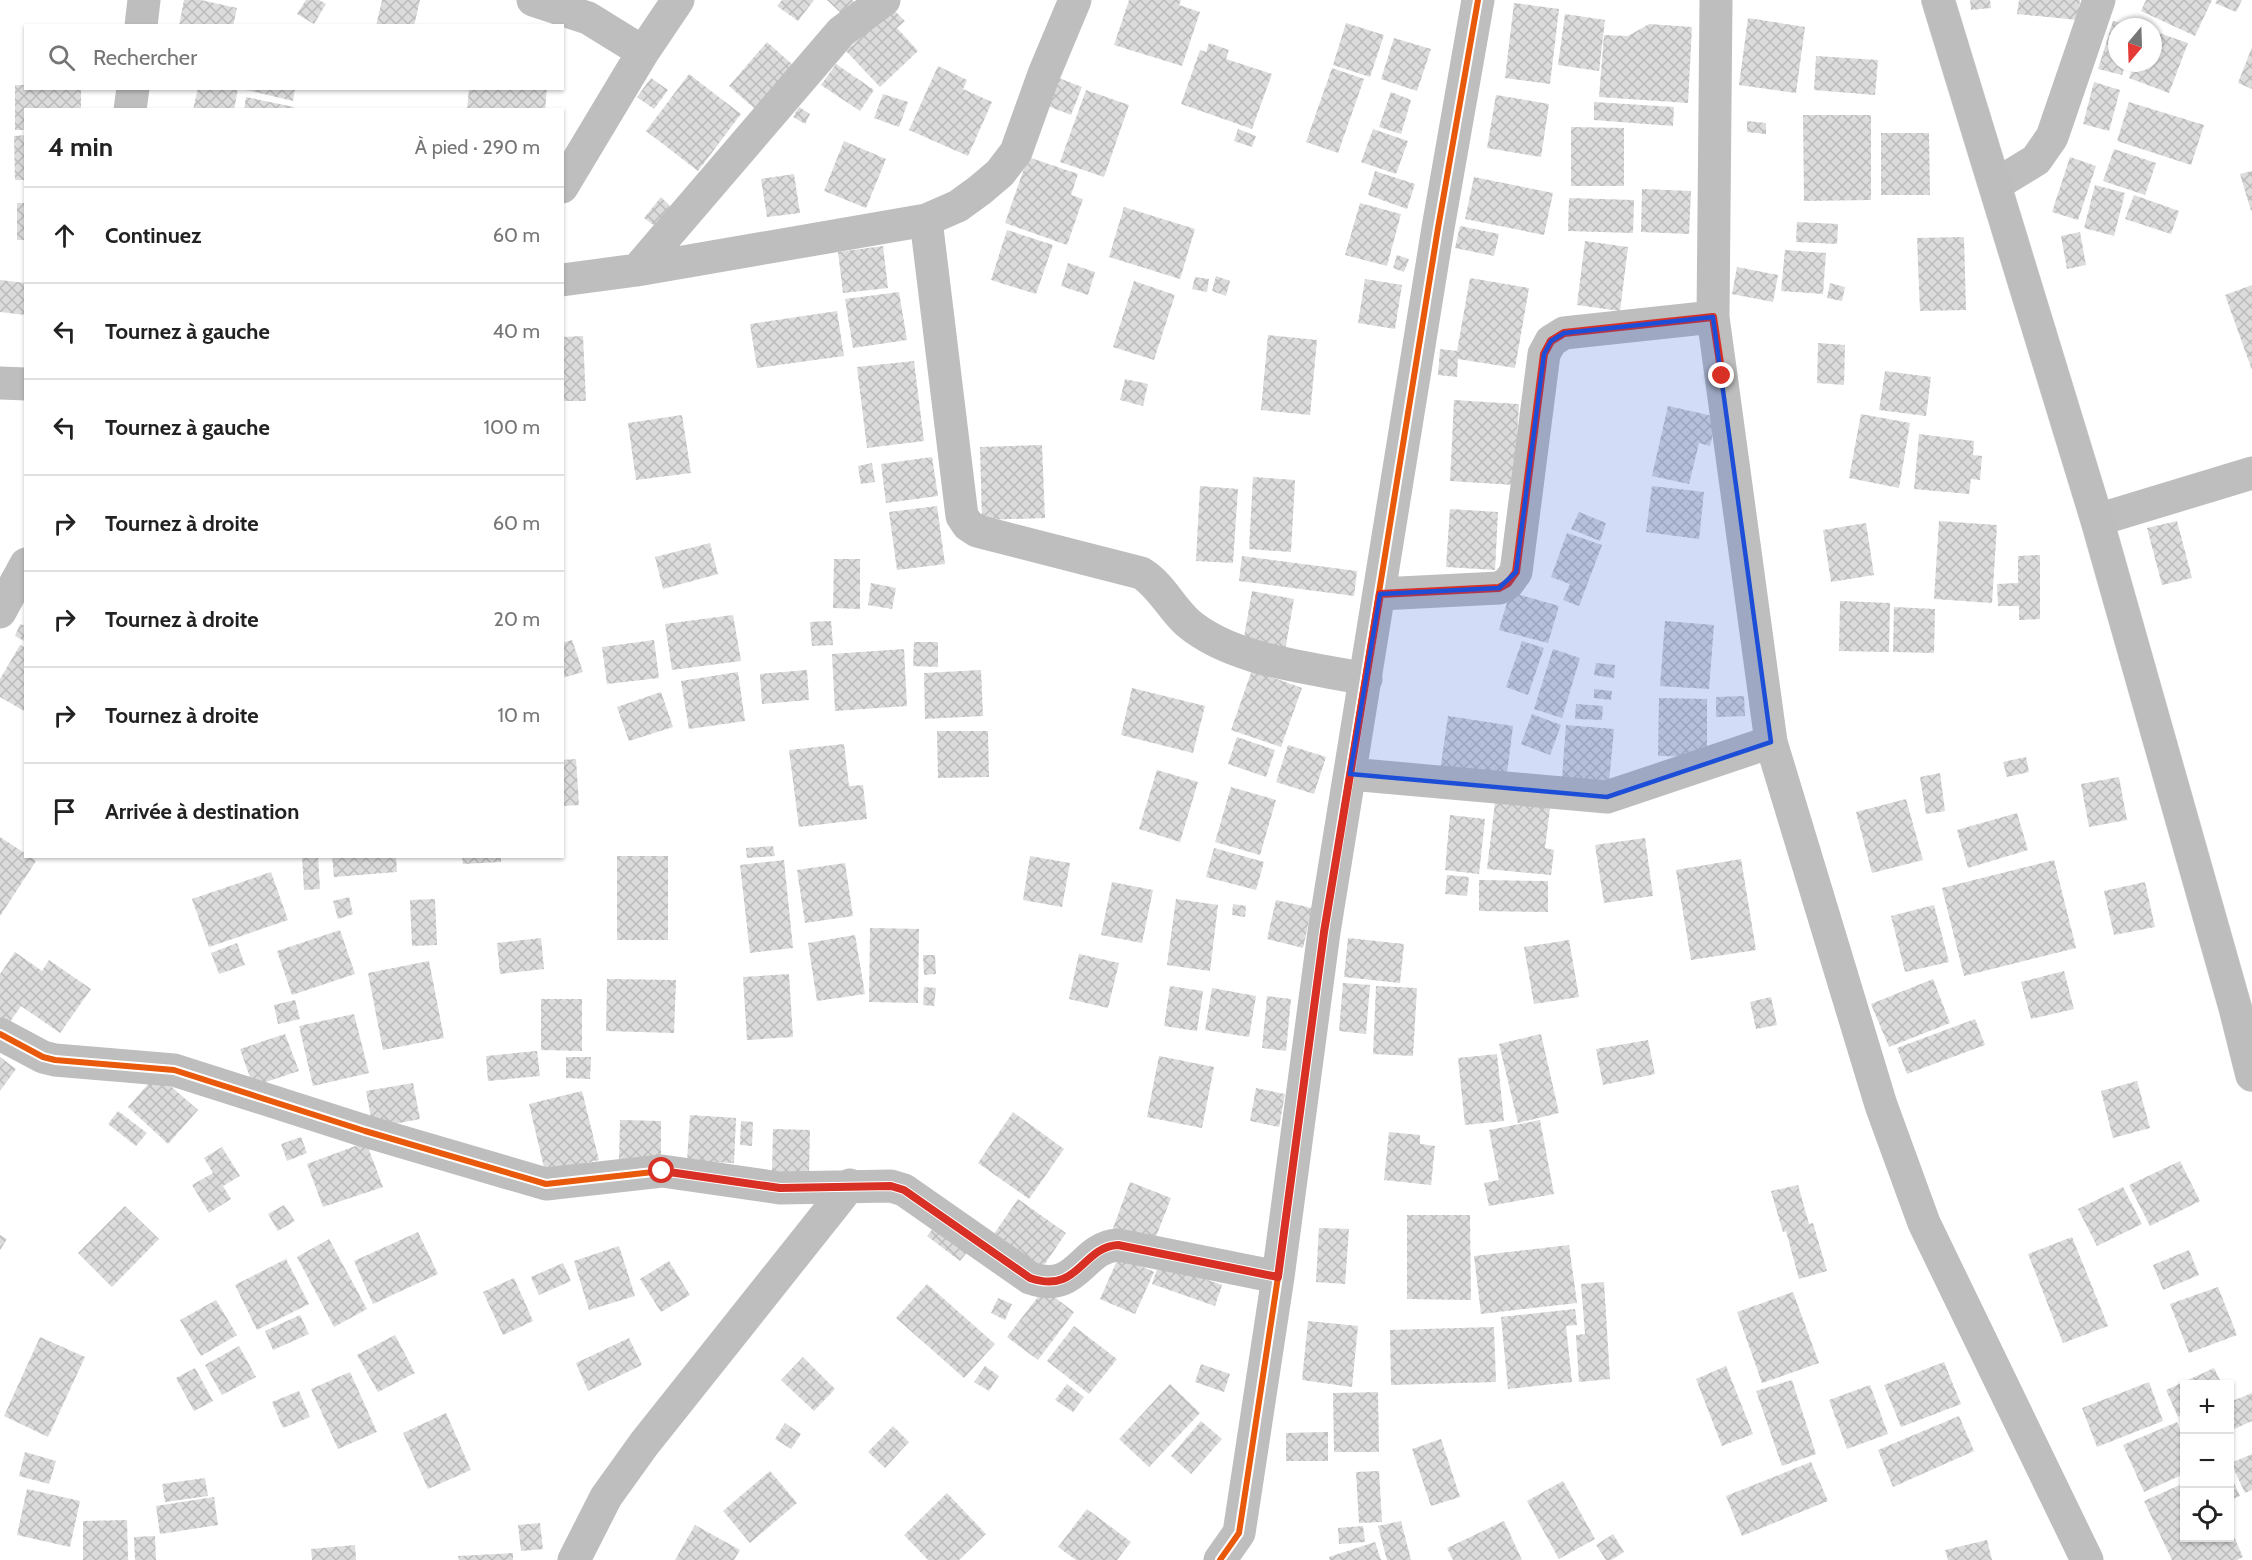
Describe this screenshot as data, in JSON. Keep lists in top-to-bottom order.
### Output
{
  "north": "bottom",
  "page": {
    "search": "Rechercher",
    "heading": ["4 min", "À pied · 290 m"],
    "list": [
      ["Continuez", "60 m"],
      ["Tournez à gauche", "40 m"],
      ["Tournez à gauche", "100 m"],
      ["Tournez à droite", "60 m"],
      ["Tournez à droite", "20 m"],
      ["Tournez à droite", "10 m"],
      "Arrivée à destination"
    ],
    "map_buttons": ["+", "−"]
  }
}
